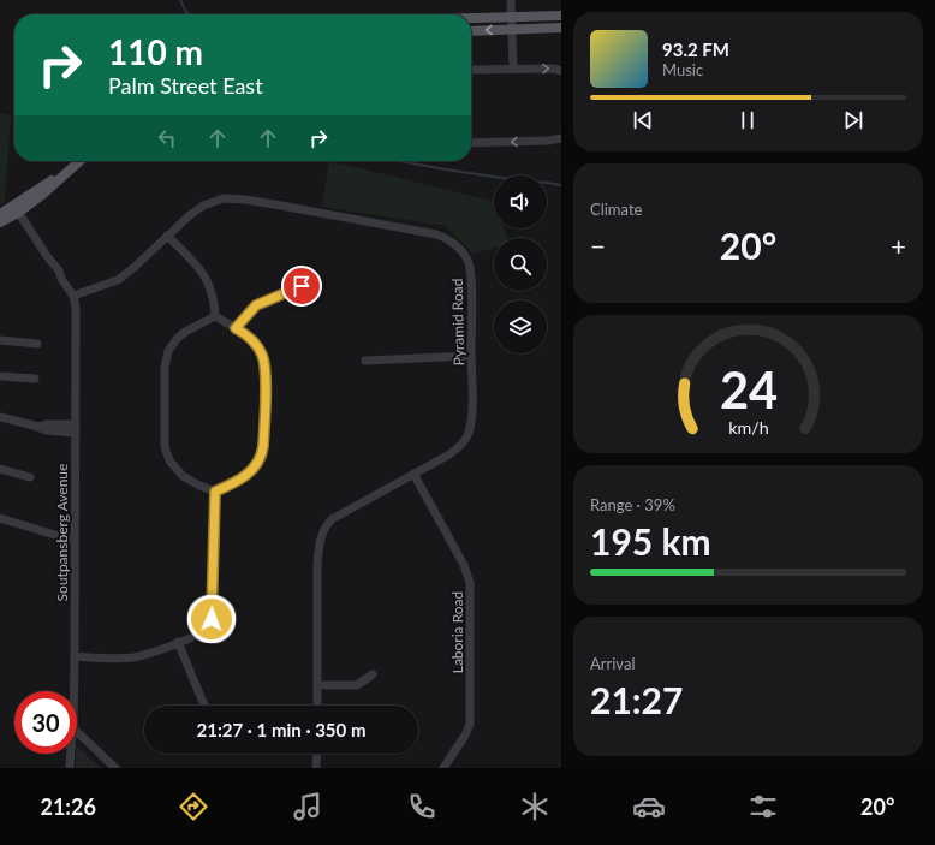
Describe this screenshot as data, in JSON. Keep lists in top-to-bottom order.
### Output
{
  "streets": {
    "street": ["Pyramid Road", "Soutpansberg Avenue", "Laboria Road"]
  },
  "crossings": [
    ["Pyramid Road", "Soutpansberg Avenue"],
    ["Pyramid Road", "Laboria Road"]
  ],
  "page": {
    "turn": ["110 m", "Palm Street East"],
    "song": ["93.2 FM", "Music"],
    "tile": [
      "Climate",
      ["Range · 39%", "195 km"],
      ["Arrival", "21:27"]
    ],
    "heat": ["−", "20°", "+"],
    "limit": "30",
    "trip": "21:27 · 1 min · 350 m",
    "tabs": ["21:26", "20°"],
    "gauge": ["24", "km/h"]
  }
}
